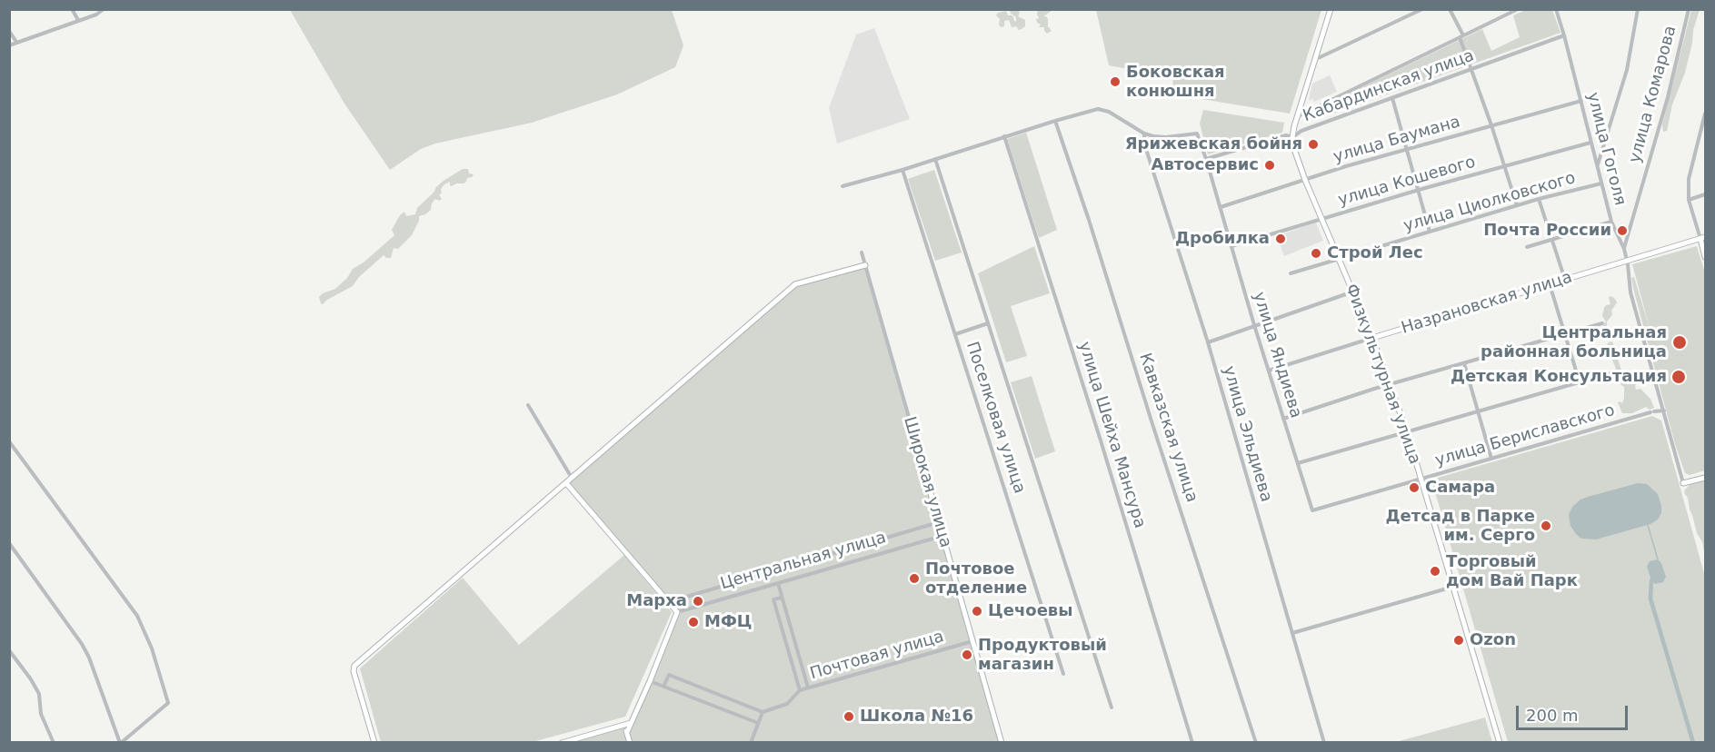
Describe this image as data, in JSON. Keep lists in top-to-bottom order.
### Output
{
  "streets": {
    "street": [
      "Кабардинская улица",
      "улица Комарова",
      "улица Баумана",
      "улица Гоголя",
      "улица Кошевого",
      "улица Циолковского",
      "Назрановская улица",
      "улица Яндиева",
      "Физкультурная улица",
      "Поселковая улица",
      "Кавказская улица",
      "улица Эльдиева",
      "улица Шейха Мансура",
      "улица Бериславского",
      "Широкая улица",
      "Центральная улица",
      "Почтовая улица"
    ]
  },
  "crossings": [
    ["Кабардинская улица", "улица Гоголя"],
    ["Кабардинская улица", "Физкультурная улица"],
    ["улица Комарова", "улица Гоголя"],
    ["улица Баумана", "улица Гоголя"],
    ["улица Баумана", "улица Яндиева"],
    ["улица Баумана", "Физкультурная улица"],
    ["улица Гоголя", "улица Кошевого"],
    ["улица Гоголя", "улица Циолковского"],
    ["улица Гоголя", "Назрановская улица"],
    ["улица Гоголя", "улица Бериславского"],
    ["улица Кошевого", "улица Яндиева"],
    ["улица Кошевого", "Физкультурная улица"],
    ["улица Циолковского", "Физкультурная улица"],
    ["Назрановская улица", "улица Яндиева"],
    ["Назрановская улица", "Физкультурная улица"],
    ["улица Яндиева", "улица Бериславского"],
    ["Физкультурная улица", "улица Бериславского"],
    ["Широкая улица", "Центральная улица"],
    ["Широкая улица", "Почтовая улица"]
  ],
  "places": [
    "Боковская конюшня",
    "Ярижевская бойня",
    "Автосервис",
    "Почта России",
    "Дробилка",
    "Строй Лес",
    "Центральная районная больница",
    "Детская Консультация",
    "Самара",
    "Детсад в Парке им. Серго",
    "Торговый дом Вай Парк",
    "Почтовое отделение",
    "Марха",
    "Цечоевы",
    "МФЦ",
    "Ozon",
    "Продуктовый магазин",
    "Школа №16"
  ],
  "scale_bar": "200 m"
}
